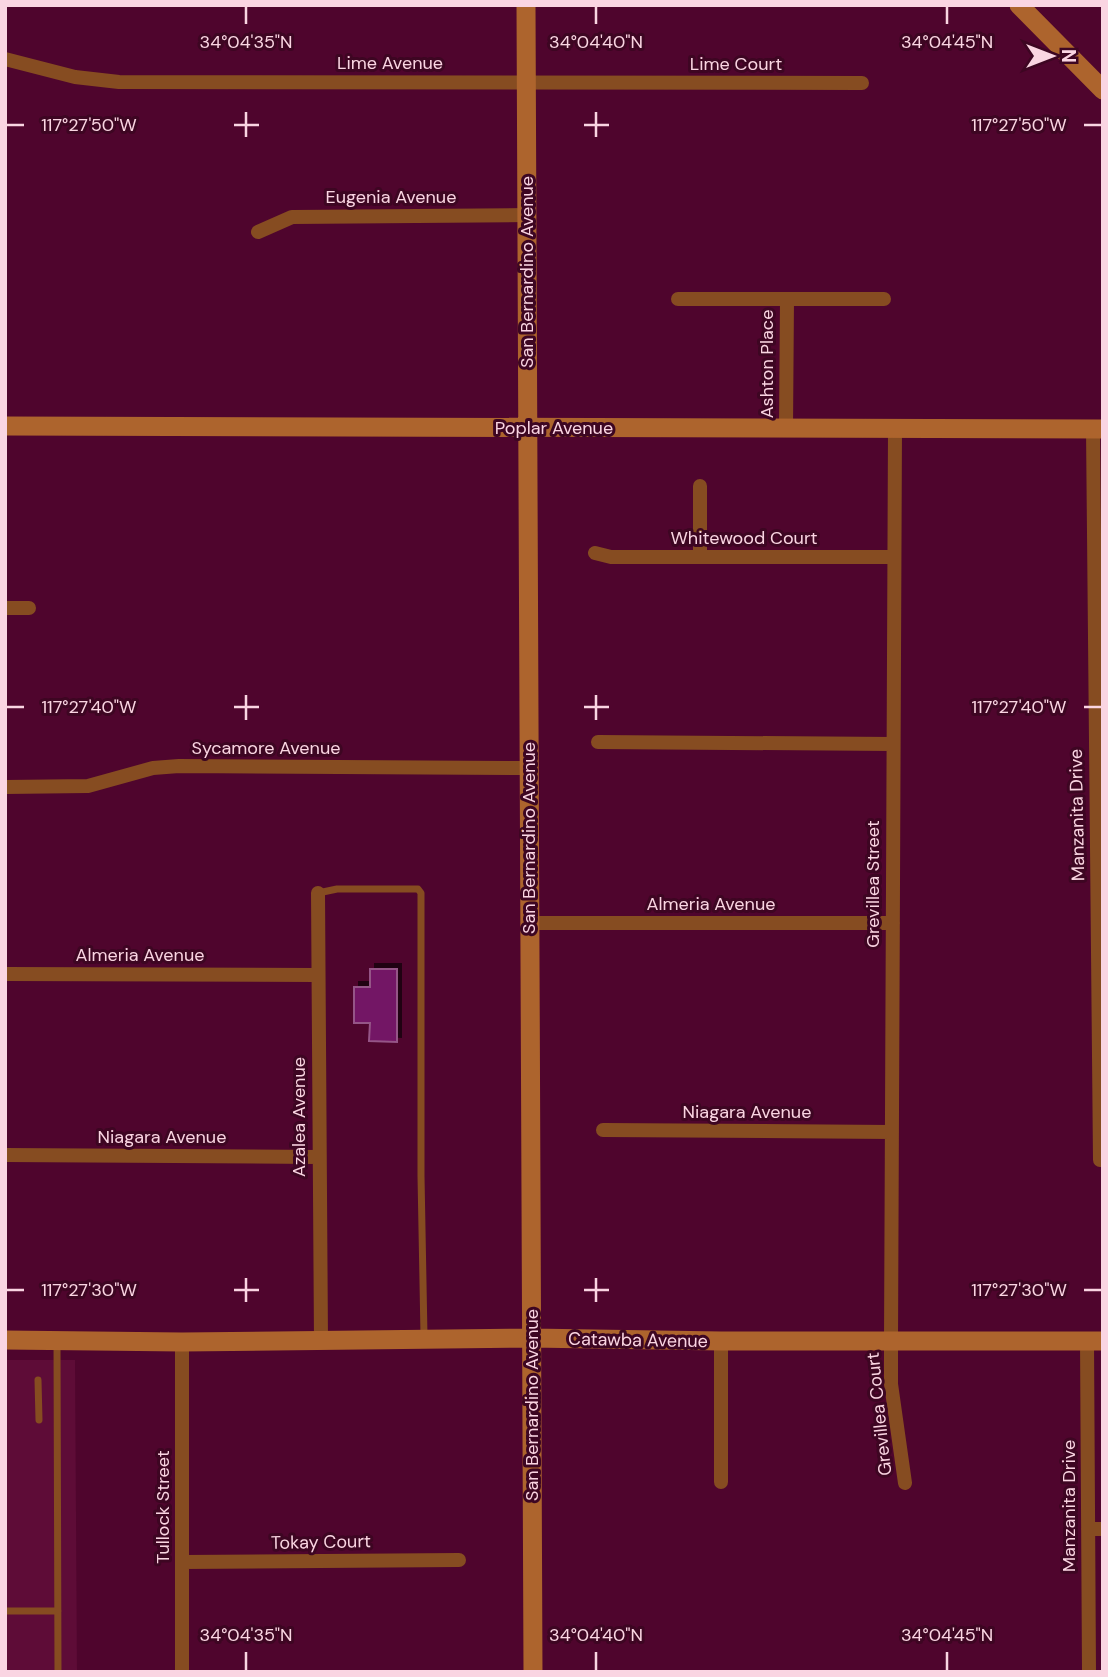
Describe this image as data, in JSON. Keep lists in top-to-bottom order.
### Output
{
  "streets": {
    "street": [
      "Lime Avenue",
      "Lime Court",
      "Eugenia Avenue",
      "San Bernardino Avenue",
      "Ashton Place",
      "Poplar Avenue",
      "Whitewood Court",
      "Sycamore Avenue",
      "Manzanita Drive",
      "Grevillea Street",
      "Almeria Avenue",
      "Niagara Avenue",
      "Azalea Avenue",
      "Catawba Avenue",
      "Grevillea Court",
      "Tullock Street",
      "Tokay Court"
    ]
  },
  "crossings": [
    ["Lime Avenue", "Lime Court"],
    ["Lime Avenue", "San Bernardino Avenue"],
    ["Lime Court", "San Bernardino Avenue"],
    ["Eugenia Avenue", "San Bernardino Avenue"],
    ["San Bernardino Avenue", "Poplar Avenue"],
    ["San Bernardino Avenue", "Sycamore Avenue"],
    ["San Bernardino Avenue", "Almeria Avenue"],
    ["San Bernardino Avenue", "Catawba Avenue"],
    ["Ashton Place", "Poplar Avenue"],
    ["Poplar Avenue", "Manzanita Drive"],
    ["Poplar Avenue", "Grevillea Street"],
    ["Whitewood Court", "Grevillea Street"],
    ["Manzanita Drive", "Catawba Avenue"],
    ["Grevillea Street", "Almeria Avenue"],
    ["Grevillea Street", "Niagara Avenue"],
    ["Grevillea Street", "Catawba Avenue"],
    ["Grevillea Street", "Grevillea Court"],
    ["Almeria Avenue", "Azalea Avenue"],
    ["Niagara Avenue", "Azalea Avenue"],
    ["Azalea Avenue", "Catawba Avenue"],
    ["Catawba Avenue", "Grevillea Court"],
    ["Catawba Avenue", "Tullock Street"],
    ["Tullock Street", "Tokay Court"]
  ],
  "north": "right",
  "coordinates": [
    "34°04'35\"N",
    "34°04'40\"N",
    "34°04'45\"N",
    "117°27'50\"W",
    "117°27'40\"W",
    "117°27'30\"W"
  ]
}
